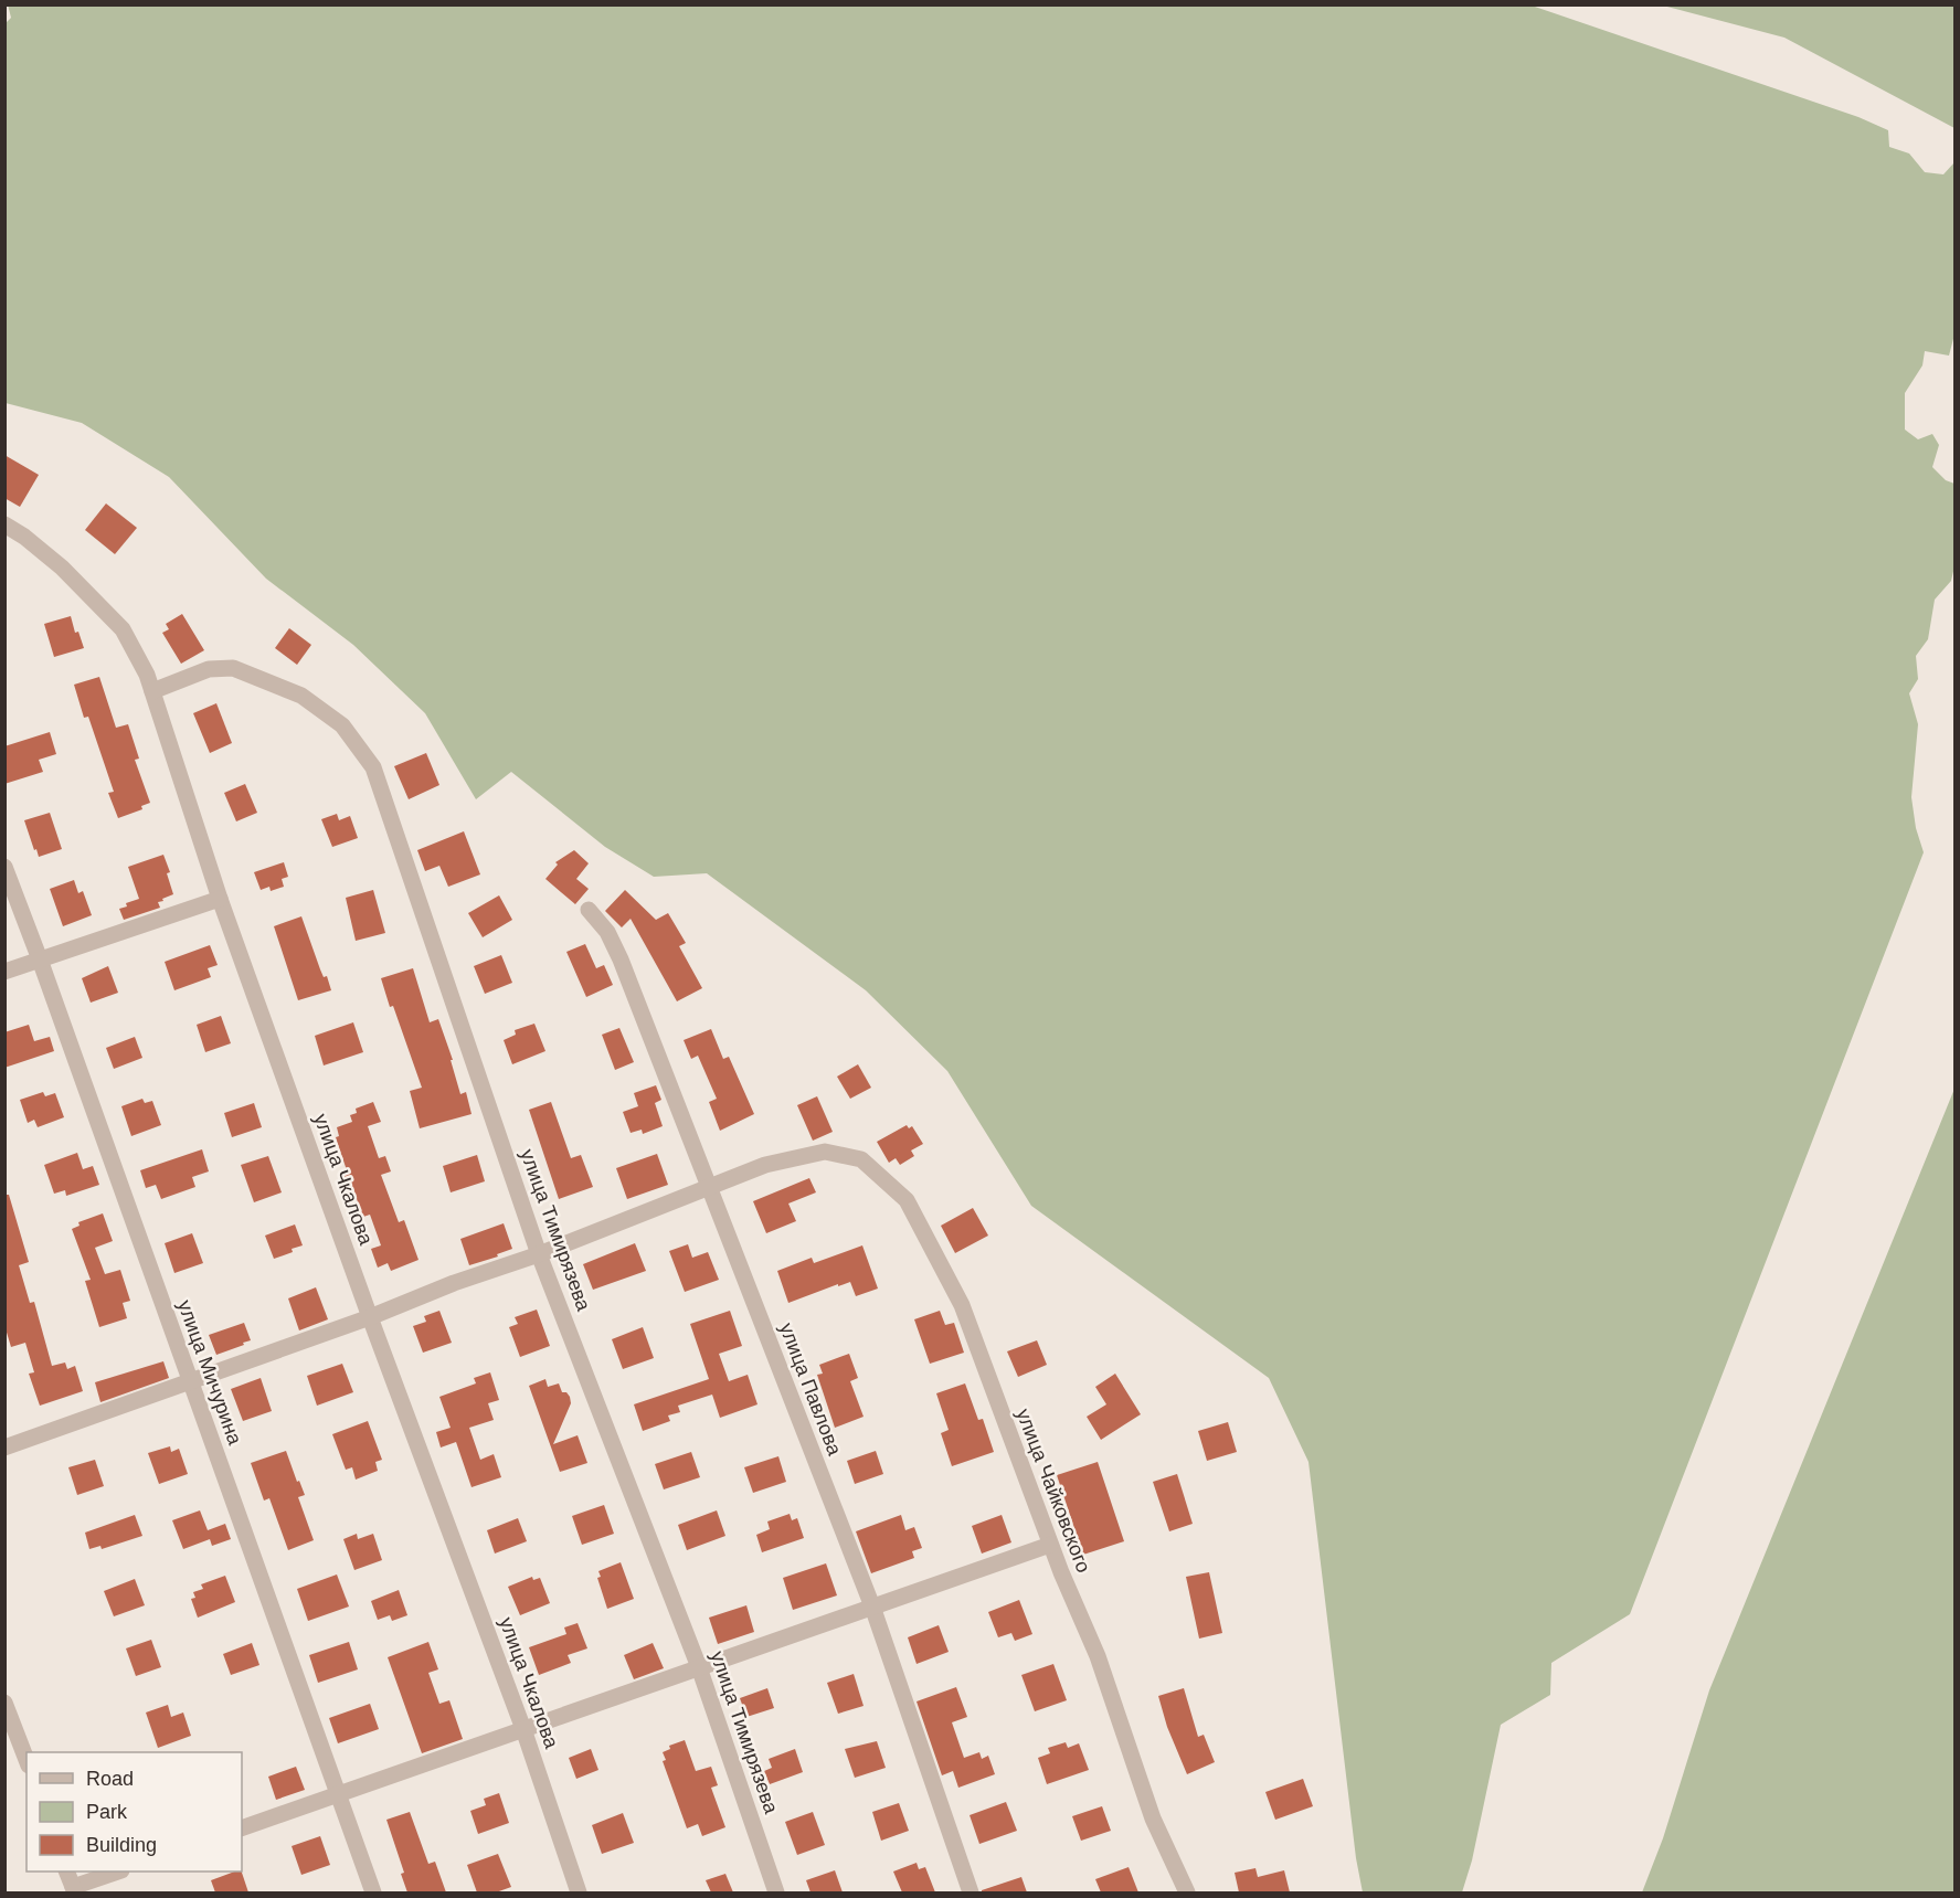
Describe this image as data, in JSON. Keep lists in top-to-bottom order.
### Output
{
  "streets": {
    "street": [
      "улица Чкалова",
      "улица Тимирязева",
      "улица Мичурина",
      "улица Павлова",
      "улица Чайковского"
    ]
  },
  "crossings": [
    ["улица Чкалова", "улица Тимирязева"],
    ["улица Павлова", "улица Чайковского"]
  ],
  "legend": ["Road", "Park", "Building"]
}
